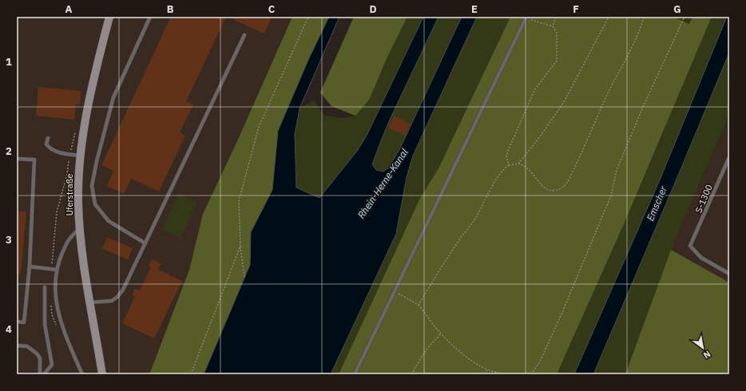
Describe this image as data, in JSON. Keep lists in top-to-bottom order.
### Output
{
  "streets": {
    "main road": ["Uferstraße"],
    "lane": ["S-1300"]
  },
  "water": ["Rhein-Herne-Kanal", "Emscher"],
  "north": "bottom right",
  "grid": {
    "columns": [
      "A",
      "B",
      "C",
      "D",
      "E",
      "F",
      "G"
    ],
    "rows": [
      "1",
      "2",
      "3",
      "4"
    ]
  }
}
